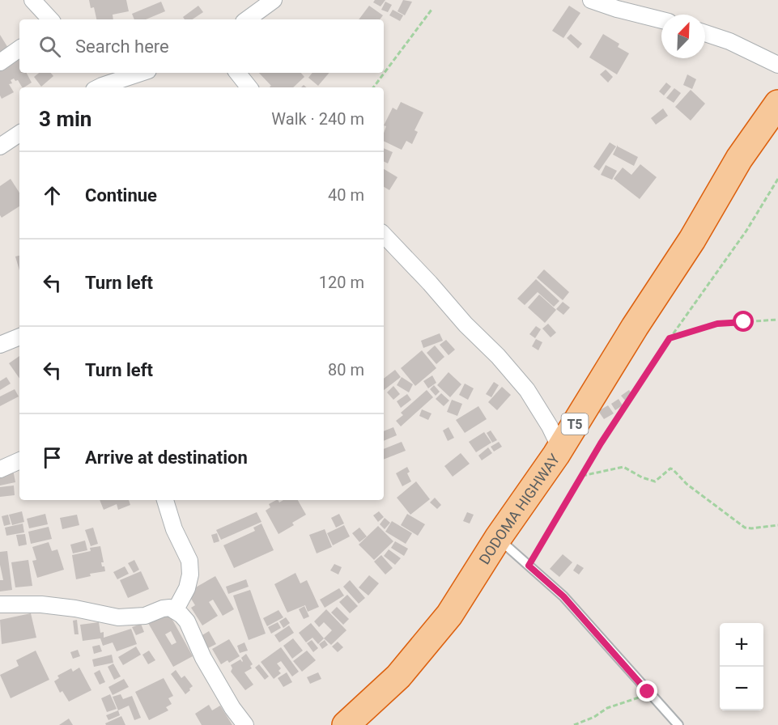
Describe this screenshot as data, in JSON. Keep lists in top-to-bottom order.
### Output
{
  "streets": {
    "highway": ["T5", "DODOMA HIGHWAY"]
  },
  "north": "top right",
  "page": {
    "search": "Search here",
    "heading": ["3 min", "Walk · 240 m"],
    "list": [
      ["Continue", "40 m"],
      ["Turn left", "120 m"],
      ["Turn left", "80 m"],
      "Arrive at destination"
    ],
    "map_buttons": ["+", "−"]
  }
}
